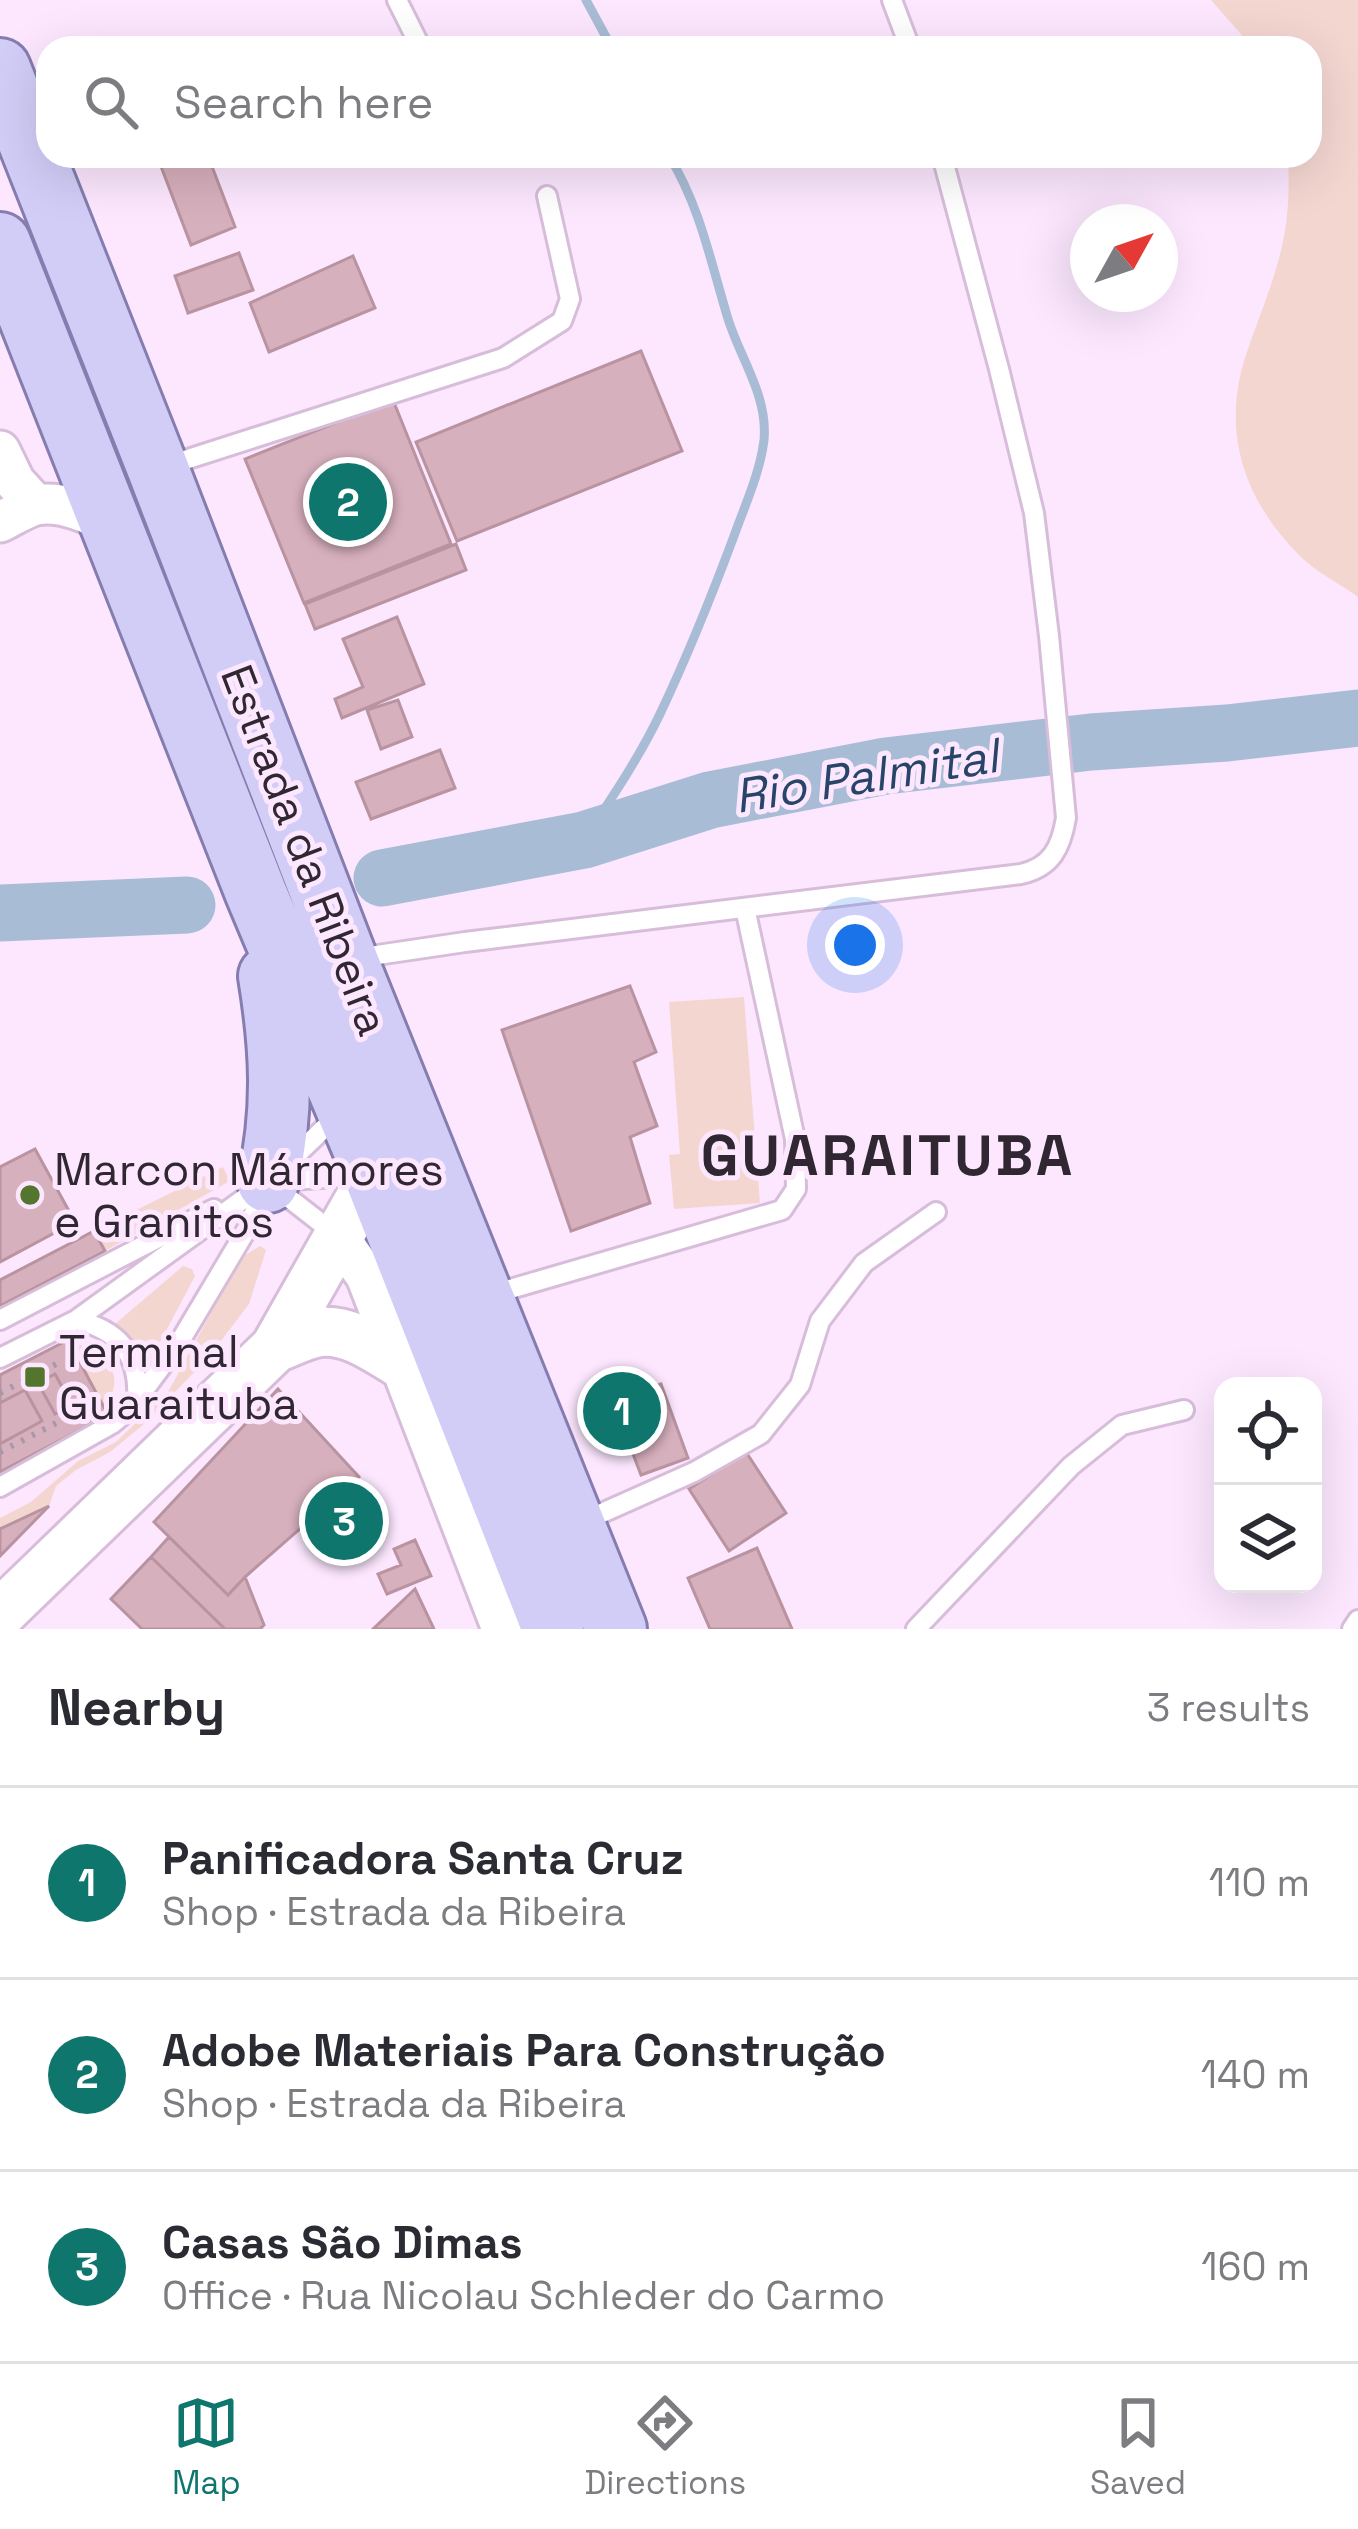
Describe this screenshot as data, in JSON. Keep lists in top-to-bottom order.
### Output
{
  "streets": {
    "main road": ["Estrada da Ribeira"]
  },
  "districts": ["GUARAITUBA"],
  "water": ["Rio Palmital"],
  "places": {
    "other": ["Marcon Mármores e Granitos"],
    "transit": ["Terminal Guaraituba"]
  },
  "north": "top right",
  "page": {
    "search": "Search here",
    "pins": ["2", "1", "3"],
    "heading": ["Nearby", "3 results"],
    "list": [
      {
        "mark": "1",
        "name": "Panificadora Santa Cruz",
        "note": "Shop · Estrada da Ribeira",
        "value": "110 m"
      },
      {
        "mark": "2",
        "name": "Adobe Materiais Para Construção",
        "note": "Shop · Estrada da Ribeira",
        "value": "140 m"
      },
      {
        "mark": "3",
        "name": "Casas São Dimas",
        "note": "Office · Rua Nicolau Schleder do Carmo",
        "value": "160 m"
      }
    ],
    "nav": ["Map", "Directions", "Saved"]
  }
}
